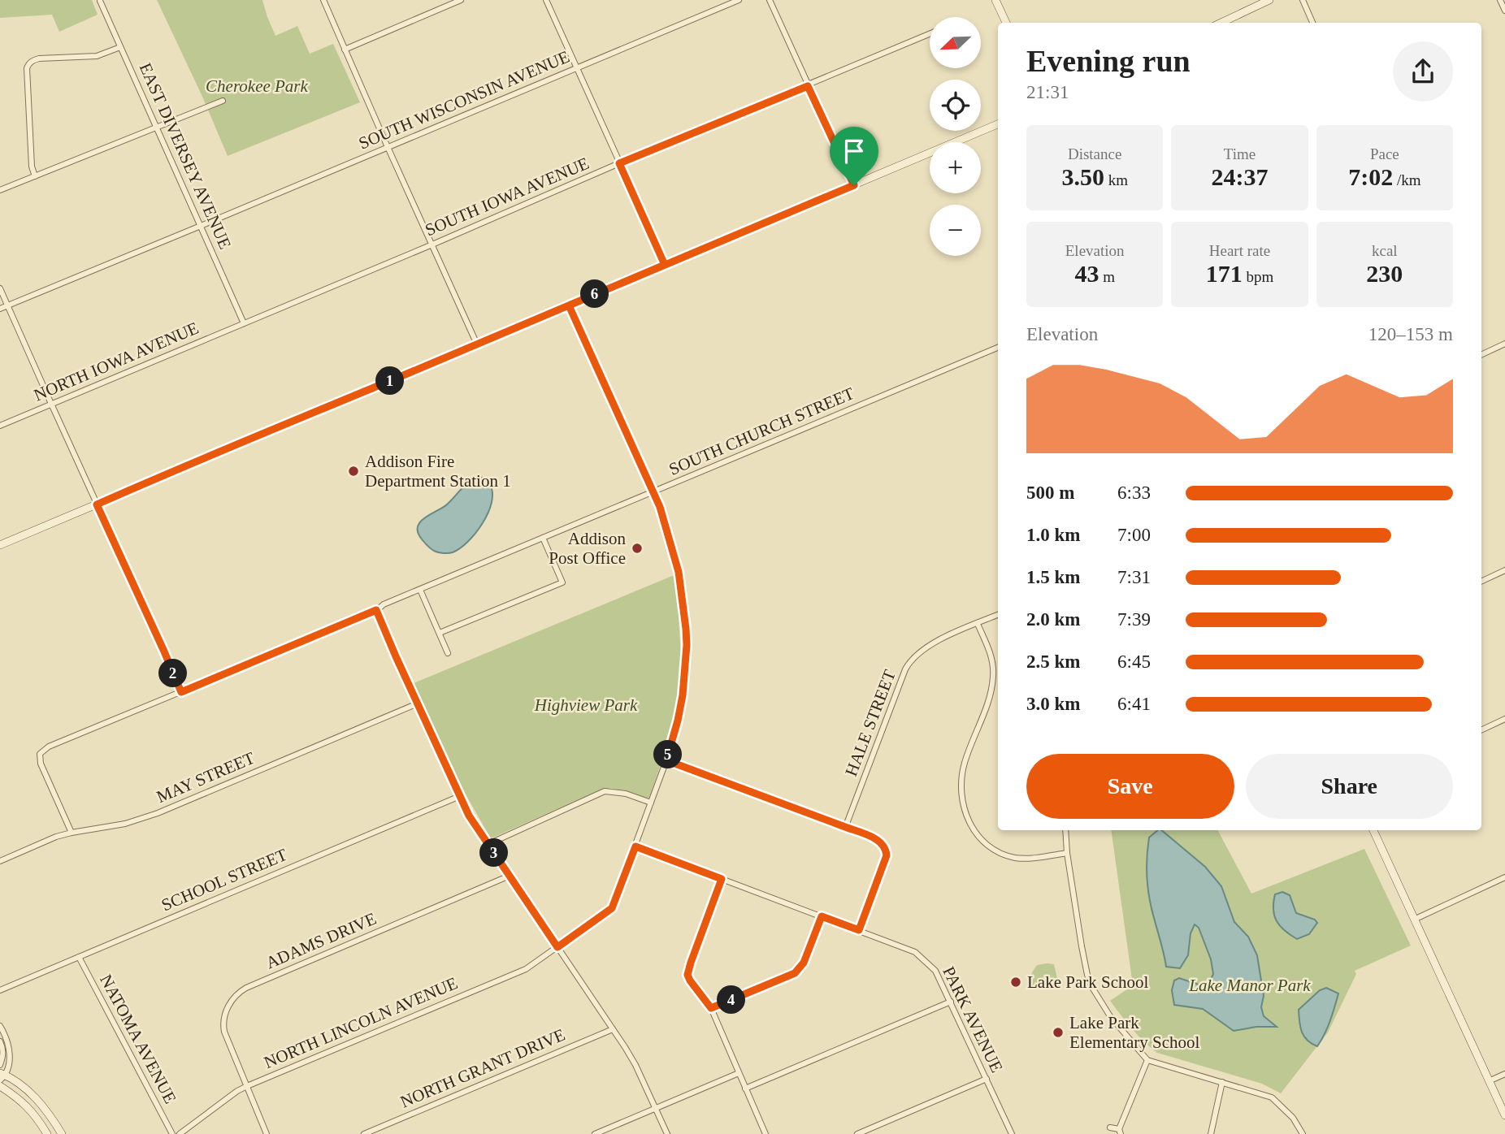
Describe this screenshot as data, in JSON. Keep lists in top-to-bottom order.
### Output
{
  "streets": {
    "street": [
      "SOUTH WISCONSIN AVENUE",
      "EAST DIVERSEY AVENUE",
      "SOUTH IOWA AVENUE",
      "NORTH IOWA AVENUE",
      "SOUTH CHURCH STREET",
      "HALE STREET",
      "MAY STREET",
      "SCHOOL STREET",
      "ADAMS DRIVE",
      "PARK AVENUE",
      "NORTH LINCOLN AVENUE",
      "NATOMA AVENUE",
      "NORTH GRANT DRIVE"
    ]
  },
  "crossings": [
    ["SOUTH WISCONSIN AVENUE", "EAST DIVERSEY AVENUE"],
    ["EAST DIVERSEY AVENUE", "SOUTH IOWA AVENUE"],
    ["EAST DIVERSEY AVENUE", "NORTH IOWA AVENUE"],
    ["SOUTH IOWA AVENUE", "NORTH IOWA AVENUE"],
    ["SOUTH CHURCH STREET", "MAY STREET"],
    ["SOUTH CHURCH STREET", "NORTH LINCOLN AVENUE"],
    ["SCHOOL STREET", "NATOMA AVENUE"],
    ["ADAMS DRIVE", "NORTH LINCOLN AVENUE"],
    ["PARK AVENUE", "NORTH LINCOLN AVENUE"]
  ],
  "parks": ["Cherokee Park", "Highview Park", "Lake Manor Park"],
  "places": [
    "Addison Fire Department Station 1",
    "Addison Post Office",
    "Lake Park School",
    "Lake Park Elementary School"
  ],
  "north": "bottom left",
  "page": {
    "map_buttons": ["+", "−"],
    "heading": ["Evening run", "21:31"],
    "stats": [
      ["Distance", "3.50 km"],
      ["Time", "24:37"],
      ["Pace", "7:02 /km"],
      ["Elevation", "43 m"],
      ["Heart rate", "171 bpm"],
      ["kcal", "230"]
    ],
    "pins": [
      "6",
      "1",
      "2",
      "5",
      "3",
      "4"
    ],
    "chart": ["Elevation", "120–153 m"],
    "list": [
      {
        "name": "500 m",
        "note": "6:33"
      },
      {
        "name": "1.0 km",
        "note": "7:00"
      },
      {
        "name": "1.5 km",
        "note": "7:31"
      },
      {
        "name": "2.0 km",
        "note": "7:39"
      },
      {
        "name": "2.5 km",
        "note": "6:45"
      },
      {
        "name": "3.0 km",
        "note": "6:41"
      }
    ],
    "buttons": ["Save", "Share"]
  }
}
